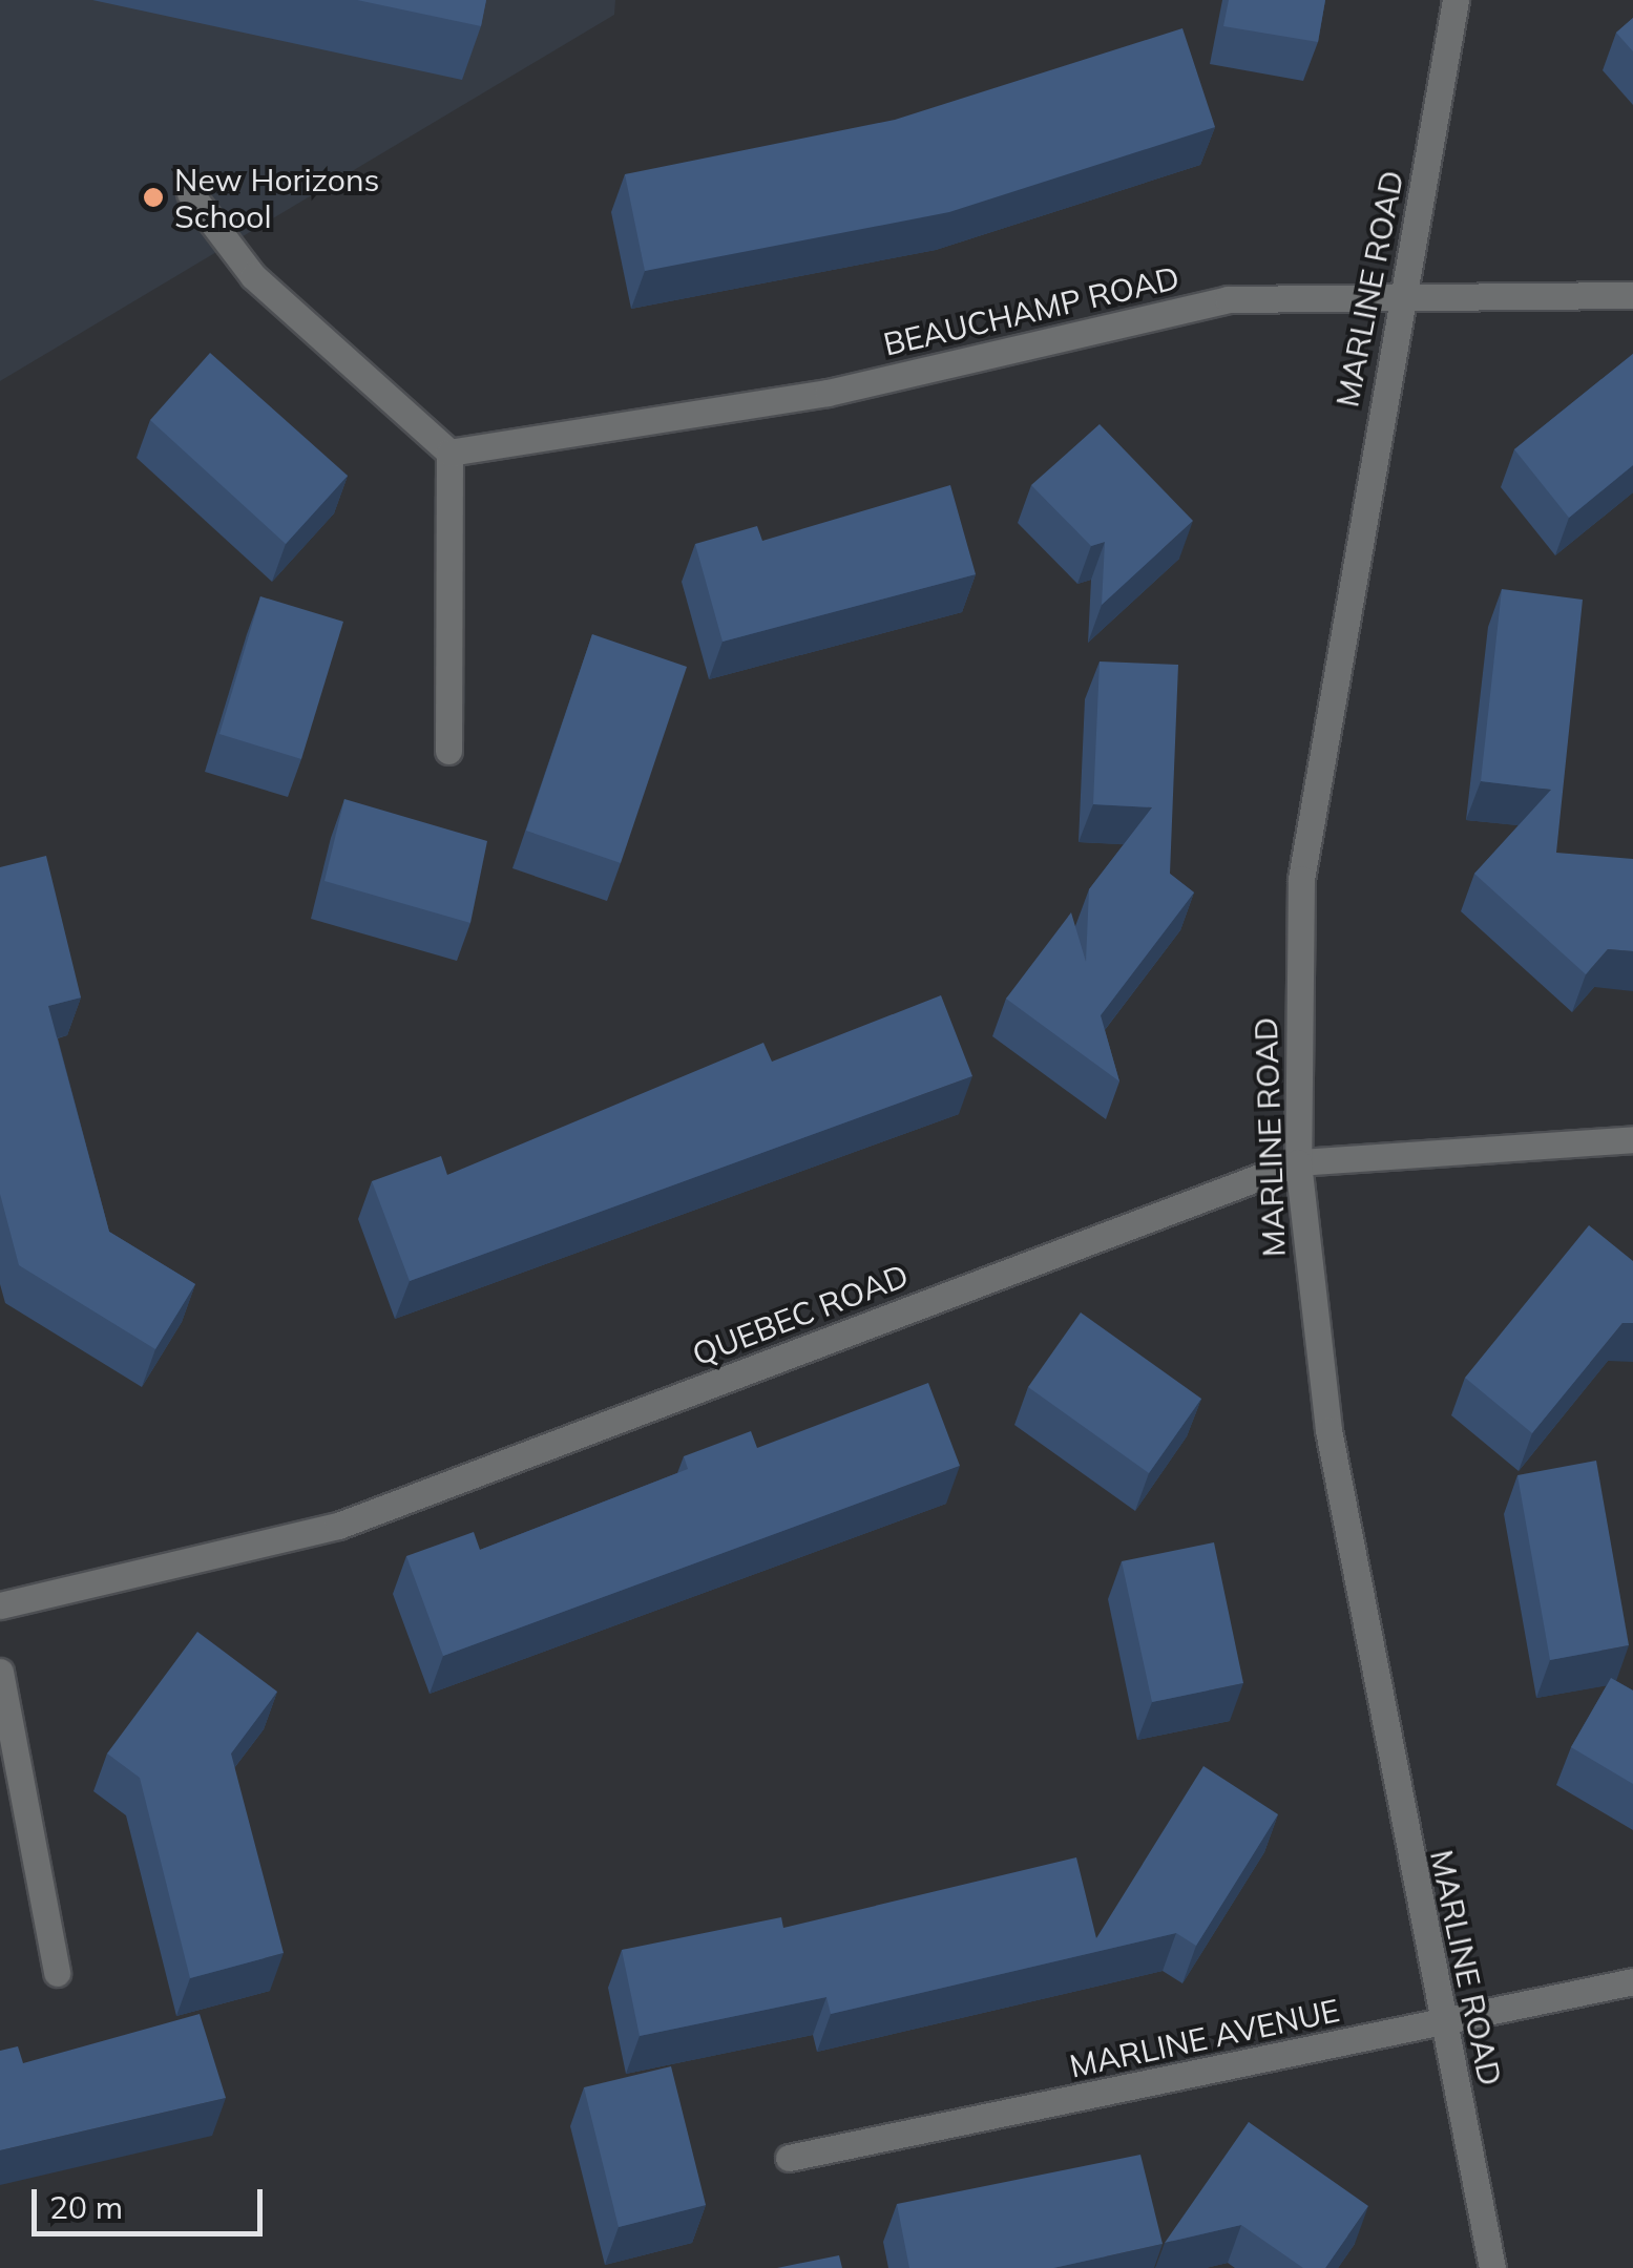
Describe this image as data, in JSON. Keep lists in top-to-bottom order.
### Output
{
  "streets": {
    "street": [
      "MARLINE ROAD",
      "BEAUCHAMP ROAD",
      "QUEBEC ROAD",
      "MARLINE AVENUE"
    ]
  },
  "crossings": [
    ["MARLINE ROAD", "BEAUCHAMP ROAD"],
    ["MARLINE ROAD", "QUEBEC ROAD"],
    ["MARLINE ROAD", "MARLINE AVENUE"]
  ],
  "places": ["New Horizons School"],
  "scale_bar": "20 m"
}
